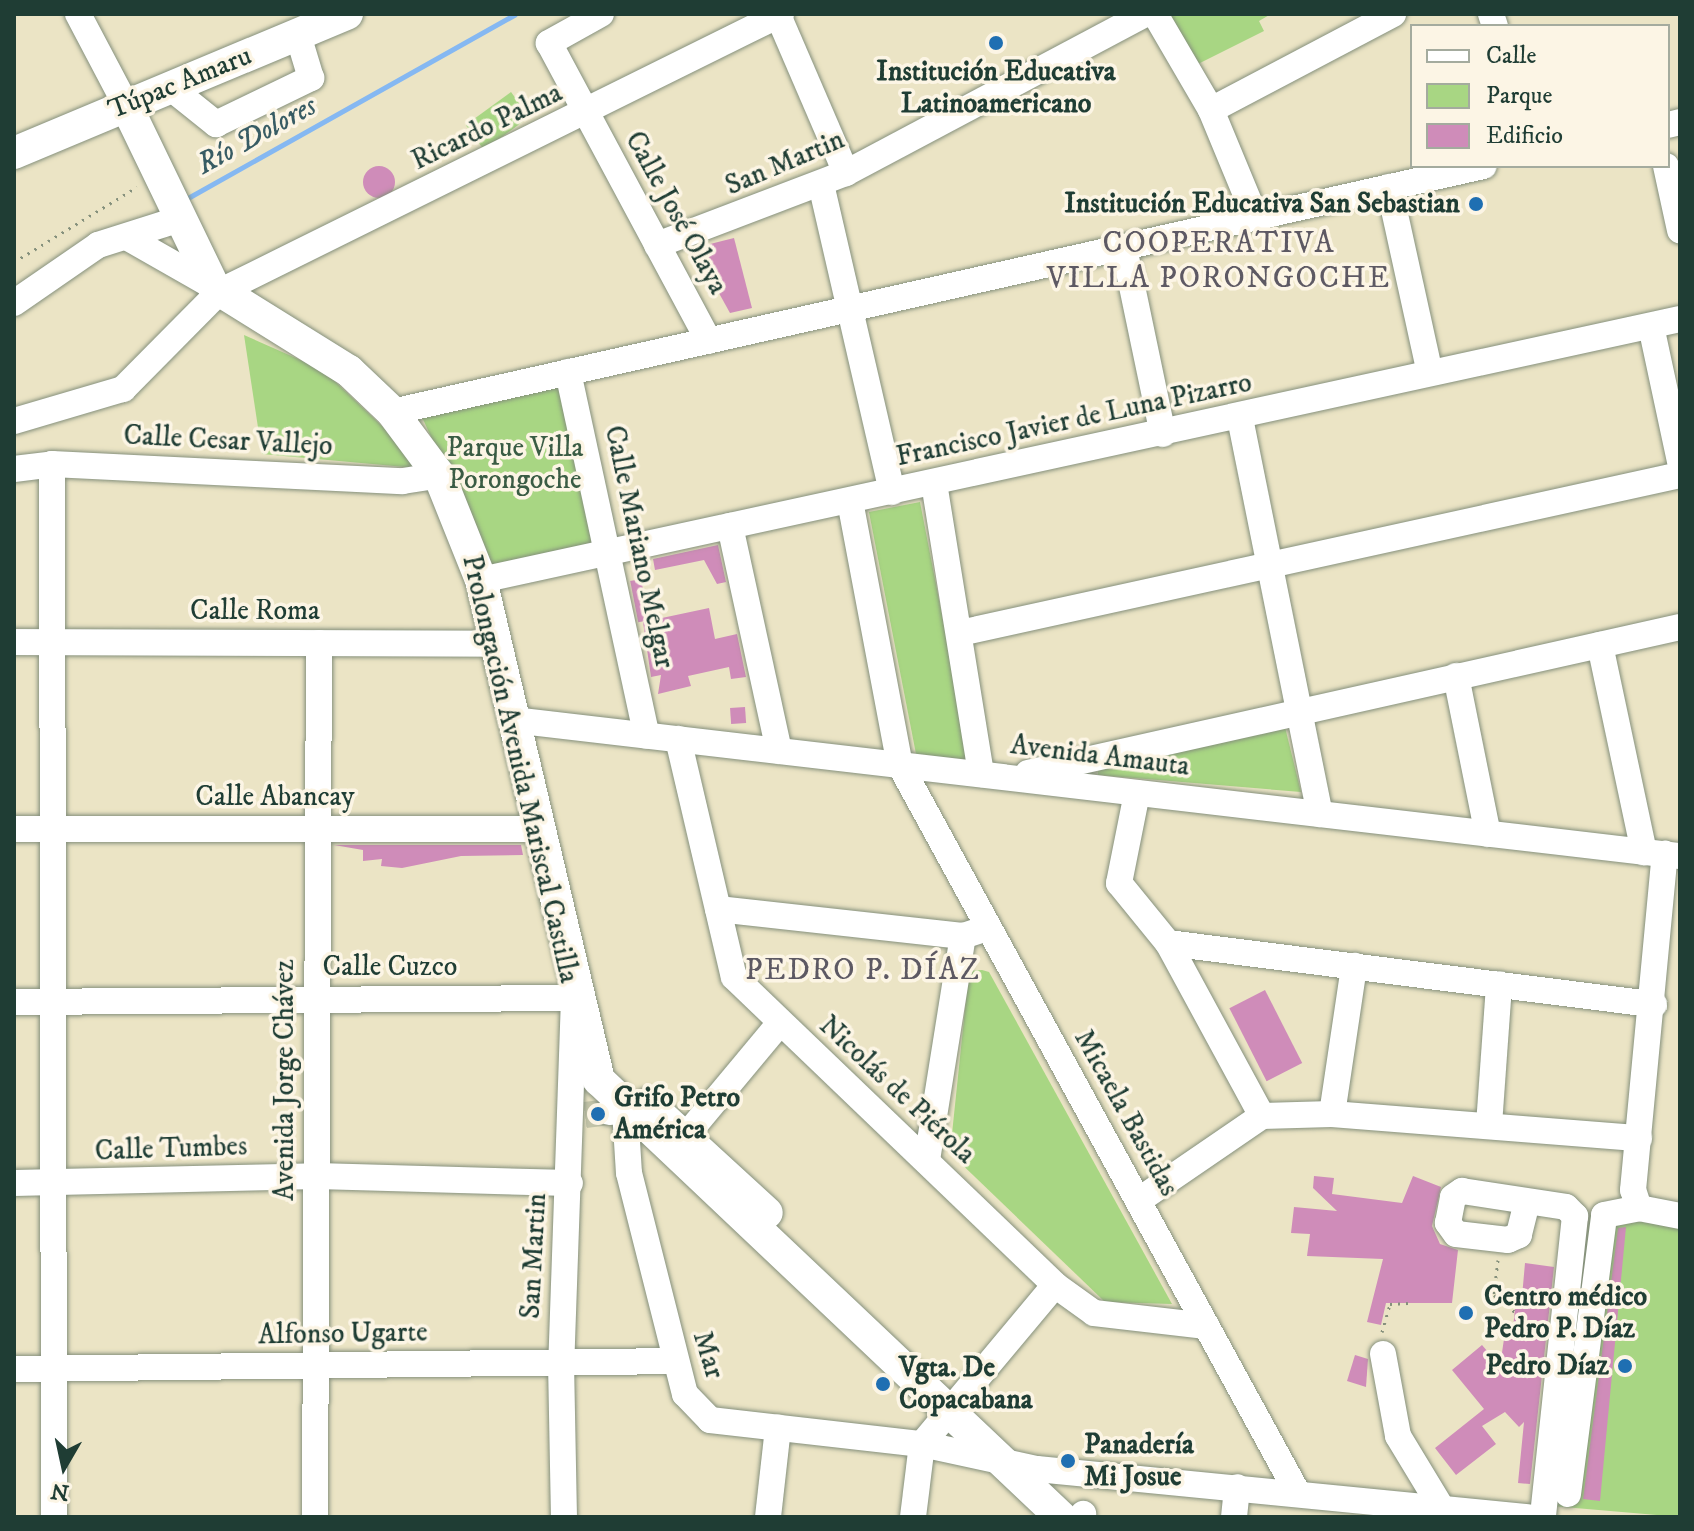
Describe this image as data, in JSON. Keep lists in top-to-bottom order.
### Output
{
  "streets": {
    "main road": ["Túpac Amaru", "Prolongación Avenida Mariscal Castilla"],
    "street": [
      "Ricardo Palma",
      "San Martin",
      "Calle José Olaya",
      "Francisco Javier de Luna Pizarro",
      "Calle Cesar Vallejo",
      "Calle Mariano Melgar",
      "Calle Roma",
      "Avenida Amauta",
      "Calle Abancay",
      "Calle Cuzco",
      "Avenida Jorge Chávez",
      "Nicolás de Piérola",
      "Micaela Bastidas",
      "Calle Tumbes",
      "Alfonso Ugarte",
      "Mar"
    ]
  },
  "crossings": [
    ["Ricardo Palma", "Calle José Olaya"],
    ["Ricardo Palma", "Prolongación Avenida Mariscal Castilla"],
    ["San Martin", "Calle José Olaya"],
    ["San Martin", "Prolongación Avenida Mariscal Castilla"],
    ["San Martin", "Calle Cuzco"],
    ["San Martin", "Calle Tumbes"],
    ["San Martin", "Alfonso Ugarte"],
    ["San Martin", "Mar"],
    ["Francisco Javier de Luna Pizarro", "Calle Mariano Melgar"],
    ["Francisco Javier de Luna Pizarro", "Prolongación Avenida Mariscal Castilla"],
    ["Francisco Javier de Luna Pizarro", "Micaela Bastidas"],
    ["Calle Cesar Vallejo", "Prolongación Avenida Mariscal Castilla"],
    ["Calle Mariano Melgar", "Avenida Amauta"],
    ["Calle Roma", "Prolongación Avenida Mariscal Castilla"],
    ["Calle Roma", "Avenida Jorge Chávez"],
    ["Avenida Amauta", "Prolongación Avenida Mariscal Castilla"],
    ["Avenida Amauta", "Nicolás de Piérola"],
    ["Avenida Amauta", "Micaela Bastidas"],
    ["Prolongación Avenida Mariscal Castilla", "Calle Abancay"],
    ["Prolongación Avenida Mariscal Castilla", "Calle Cuzco"],
    ["Prolongación Avenida Mariscal Castilla", "Mar"],
    ["Calle Abancay", "Avenida Jorge Chávez"],
    ["Calle Cuzco", "Avenida Jorge Chávez"],
    ["Avenida Jorge Chávez", "Calle Tumbes"],
    ["Avenida Jorge Chávez", "Alfonso Ugarte"],
    ["Nicolás de Piérola", "Micaela Bastidas"],
    ["Alfonso Ugarte", "Mar"]
  ],
  "districts": ["COOPERATIVA VILLA PORONGOCHE", "PEDRO P. DÍAZ"],
  "water": ["Río Dolores"],
  "parks": ["Parque Villa Porongoche"],
  "places": [
    "Institución Educativa Latinoamericano",
    "Institución Educativa San Sebastian",
    "Grifo Petro América",
    "Centro médico Pedro P. Díaz",
    "Pedro Díaz",
    "Vgta. De Copacabana",
    "Panadería Mi Josue"
  ],
  "legend": ["Calle", "Parque", "Edificio"],
  "north": "bottom"
}
